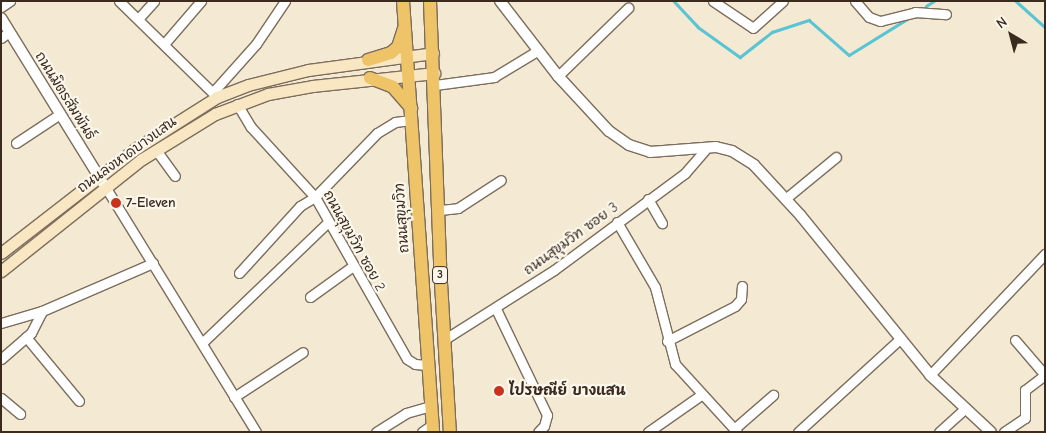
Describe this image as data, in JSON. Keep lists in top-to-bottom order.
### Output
{
  "streets": {
    "main road": ["ถนนลงหาดบางแสน", "ถนนสุขุมวิท", "3"],
    "street": ["ถนนมิตรสัมพันธ์", "ถนนสุขุมวิท ซอย 3", "ถนนสุขุมวิท ซอย 2"]
  },
  "crossings": [
    ["ถนนมิตรสัมพันธ์", "ถนนลงหาดบางแสน"],
    ["ถนนลงหาดบางแสน", "ถนนสุขุมวิท"],
    ["ถนนลงหาดบางแสน", "ถนนสุขุมวิท ซอย 2"],
    ["ถนนลงหาดบางแสน", "3"],
    ["ถนนสุขุมวิท", "ถนนสุขุมวิท ซอย 2"],
    ["ถนนสุขุมวิท ซอย 3", "3"]
  ],
  "places": ["7-Eleven", "ไปรษณีย์ บางแสน"],
  "north": "top left"
}
